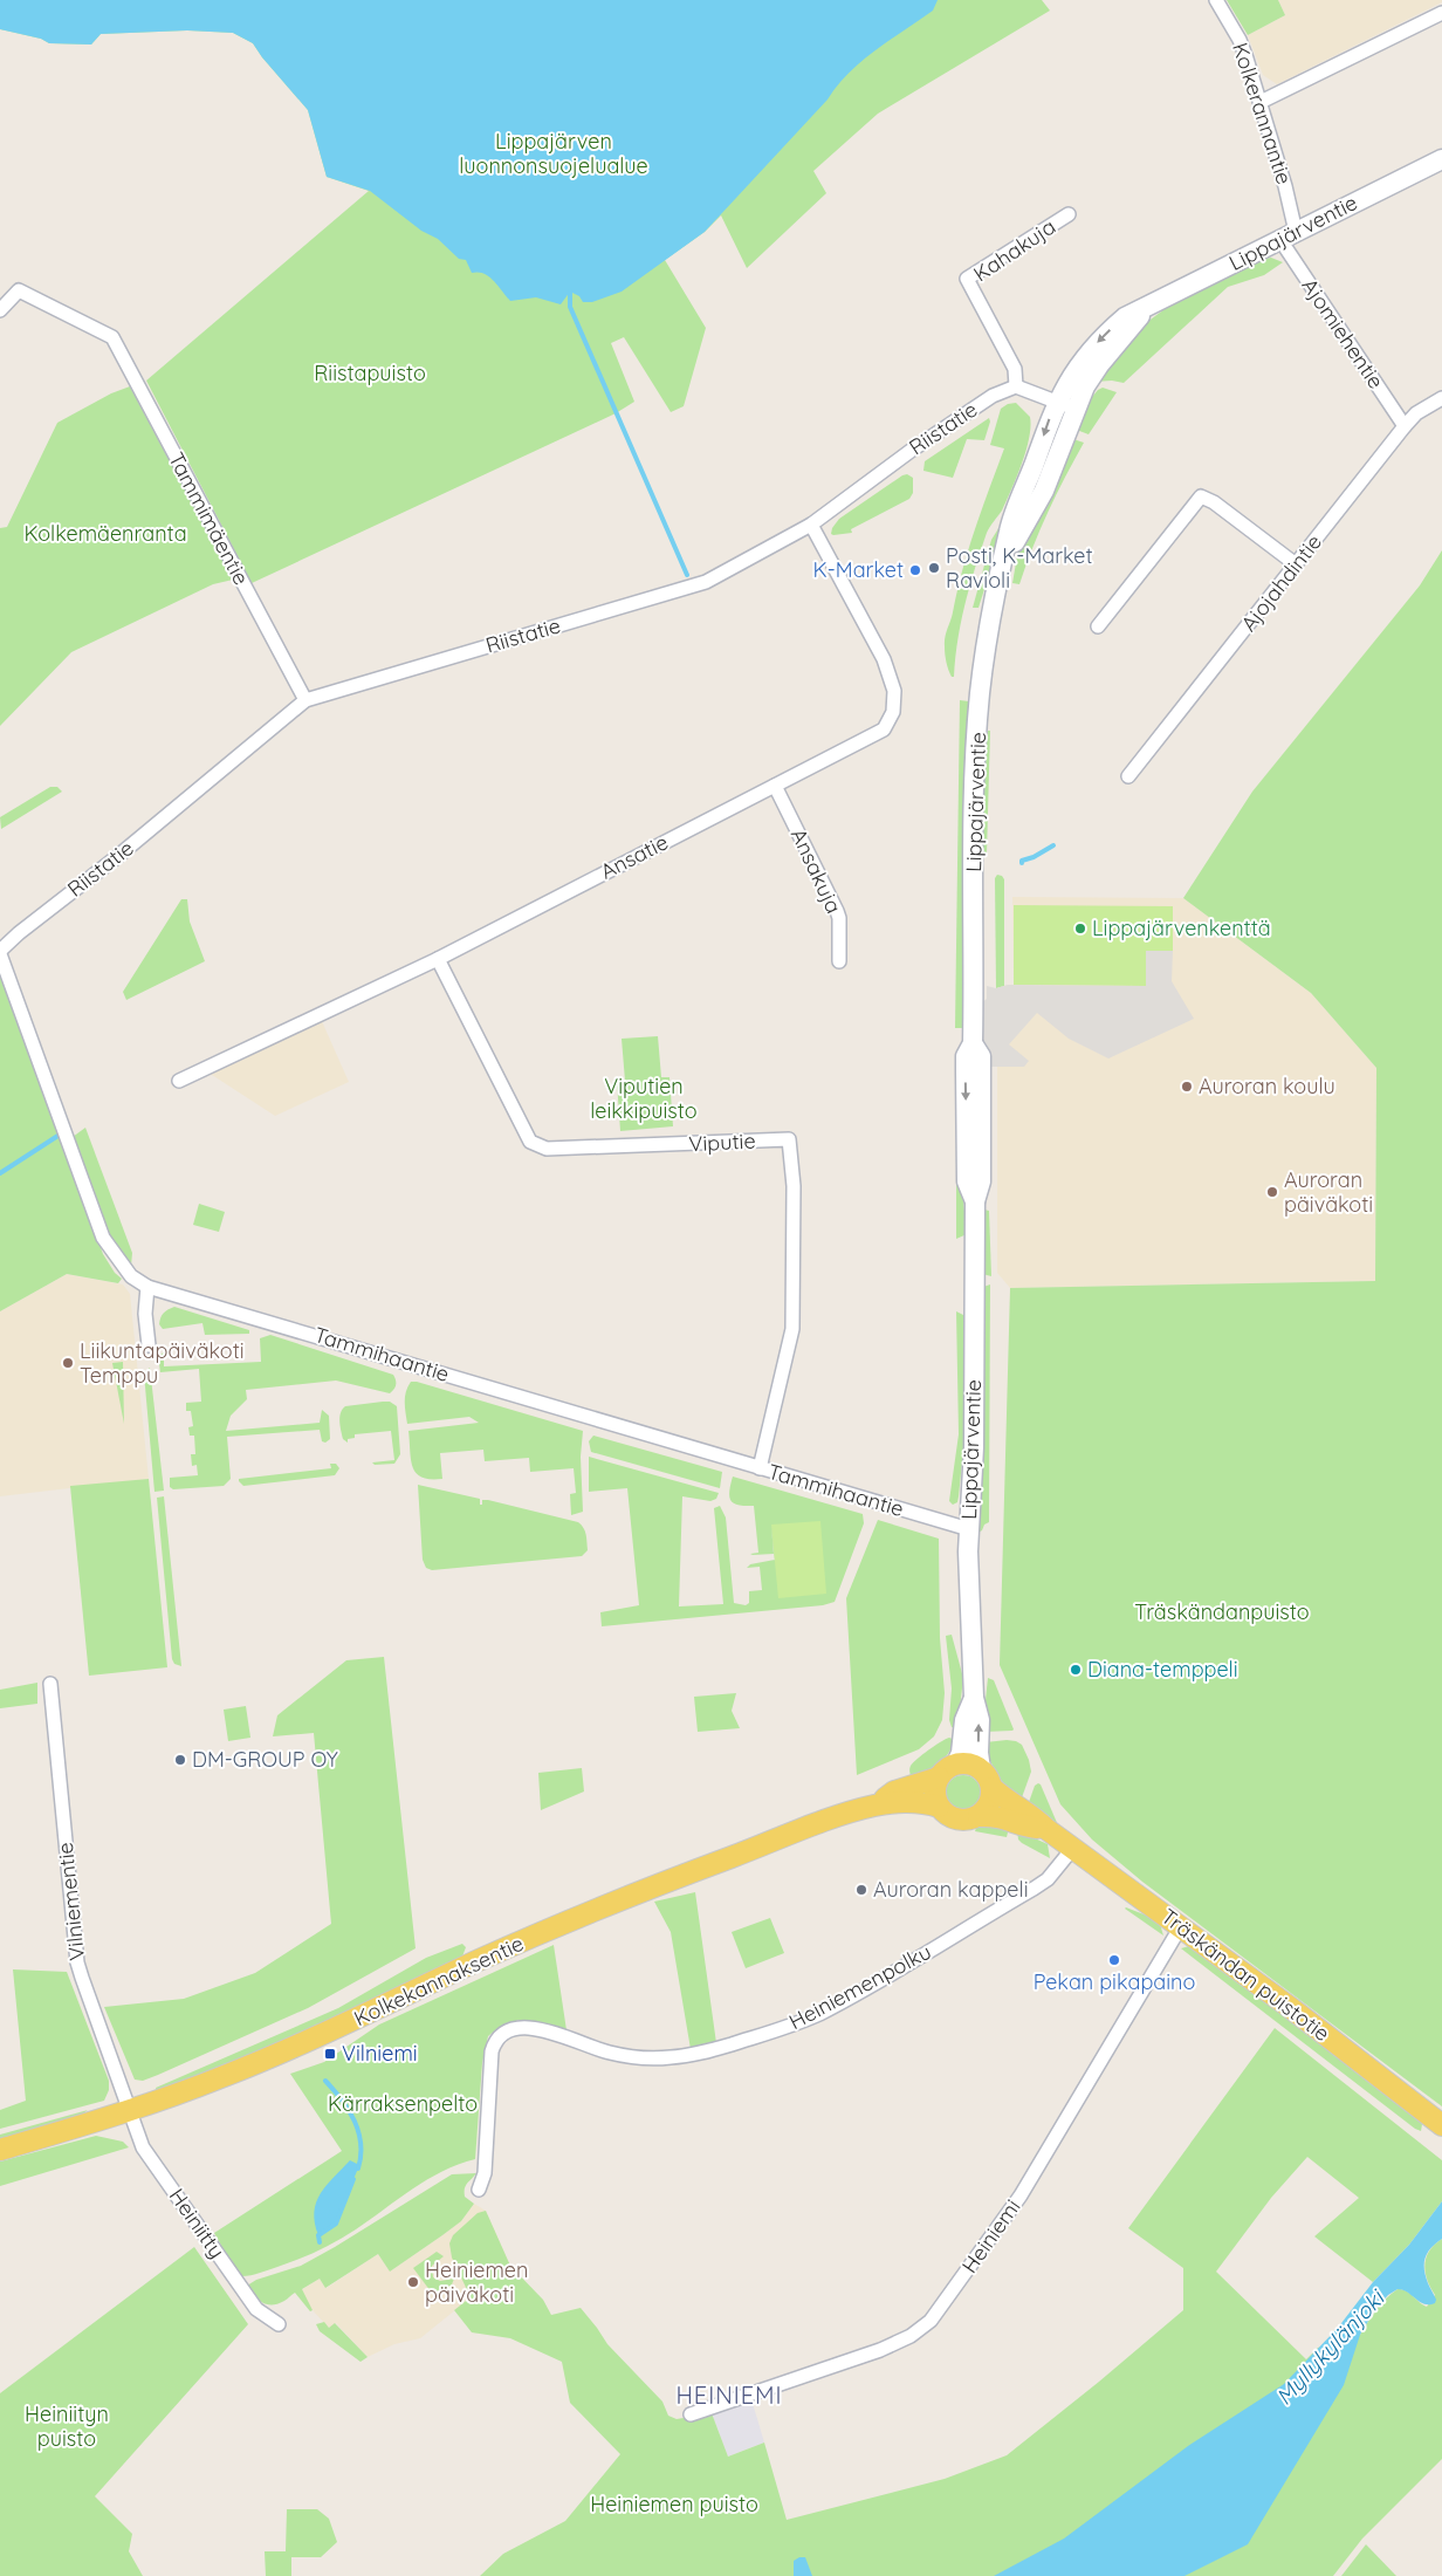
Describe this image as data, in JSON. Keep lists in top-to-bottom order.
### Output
{
  "streets": {
    "main road": ["Lippajärventie", "Träskändan puistotie", "Kolkekannaksentie"],
    "street": [
      "Kolkerannantie",
      "Kahakuja",
      "Ajomiehentie",
      "Riistatie",
      "Tammimäentie",
      "Ajojahdintie",
      "Ansatie",
      "Ansakuja",
      "Viputie",
      "Tammihaantie",
      "Vilniementie",
      "Heiniemenpolku",
      "Heiniitty",
      "Heiniemi"
    ]
  },
  "crossings": [
    ["Kolkerannantie", "Lippajärventie"],
    ["Kolkerannantie", "Ajomiehentie"],
    ["Lippajärventie", "Ajomiehentie"],
    ["Lippajärventie", "Tammihaantie"],
    ["Lippajärventie", "Träskändan puistotie"],
    ["Lippajärventie", "Kolkekannaksentie"],
    ["Kahakuja", "Riistatie"],
    ["Ajomiehentie", "Ajojahdintie"],
    ["Riistatie", "Tammimäentie"],
    ["Riistatie", "Ansatie"],
    ["Riistatie", "Tammihaantie"],
    ["Ansatie", "Ansakuja"],
    ["Ansatie", "Viputie"],
    ["Viputie", "Tammihaantie"],
    ["Vilniementie", "Kolkekannaksentie"],
    ["Vilniementie", "Heiniitty"],
    ["Träskändan puistotie", "Kolkekannaksentie"],
    ["Träskändan puistotie", "Heiniemenpolku"],
    ["Träskändan puistotie", "Heiniemi"],
    ["Kolkekannaksentie", "Heiniitty"]
  ],
  "districts": ["HEINIEMI"],
  "water": ["Myllykylänjoki"],
  "parks": [
    "Lippajärven luonnonsuojelualue",
    "Riistapuisto",
    "Kolkemäenranta",
    "Viputien leikkipuisto",
    "Träskändanpuisto",
    "Kärraksenpelto",
    "Heiniityn puisto",
    "Heiniemen puisto"
  ],
  "places": {
    "other": [
      "Posti, K-Market Ravioli",
      "K-Market",
      "Lippajärvenkenttä",
      "Auroran koulu",
      "Auroran päiväkoti",
      "Liikuntapäiväkoti Temppu",
      "Diana-temppeli",
      "DM-GROUP OY",
      "Auroran kappeli",
      "Pekan pikapaino",
      "Heiniemen päiväkoti"
    ],
    "transit": ["Vilniemi"]
  }
}
